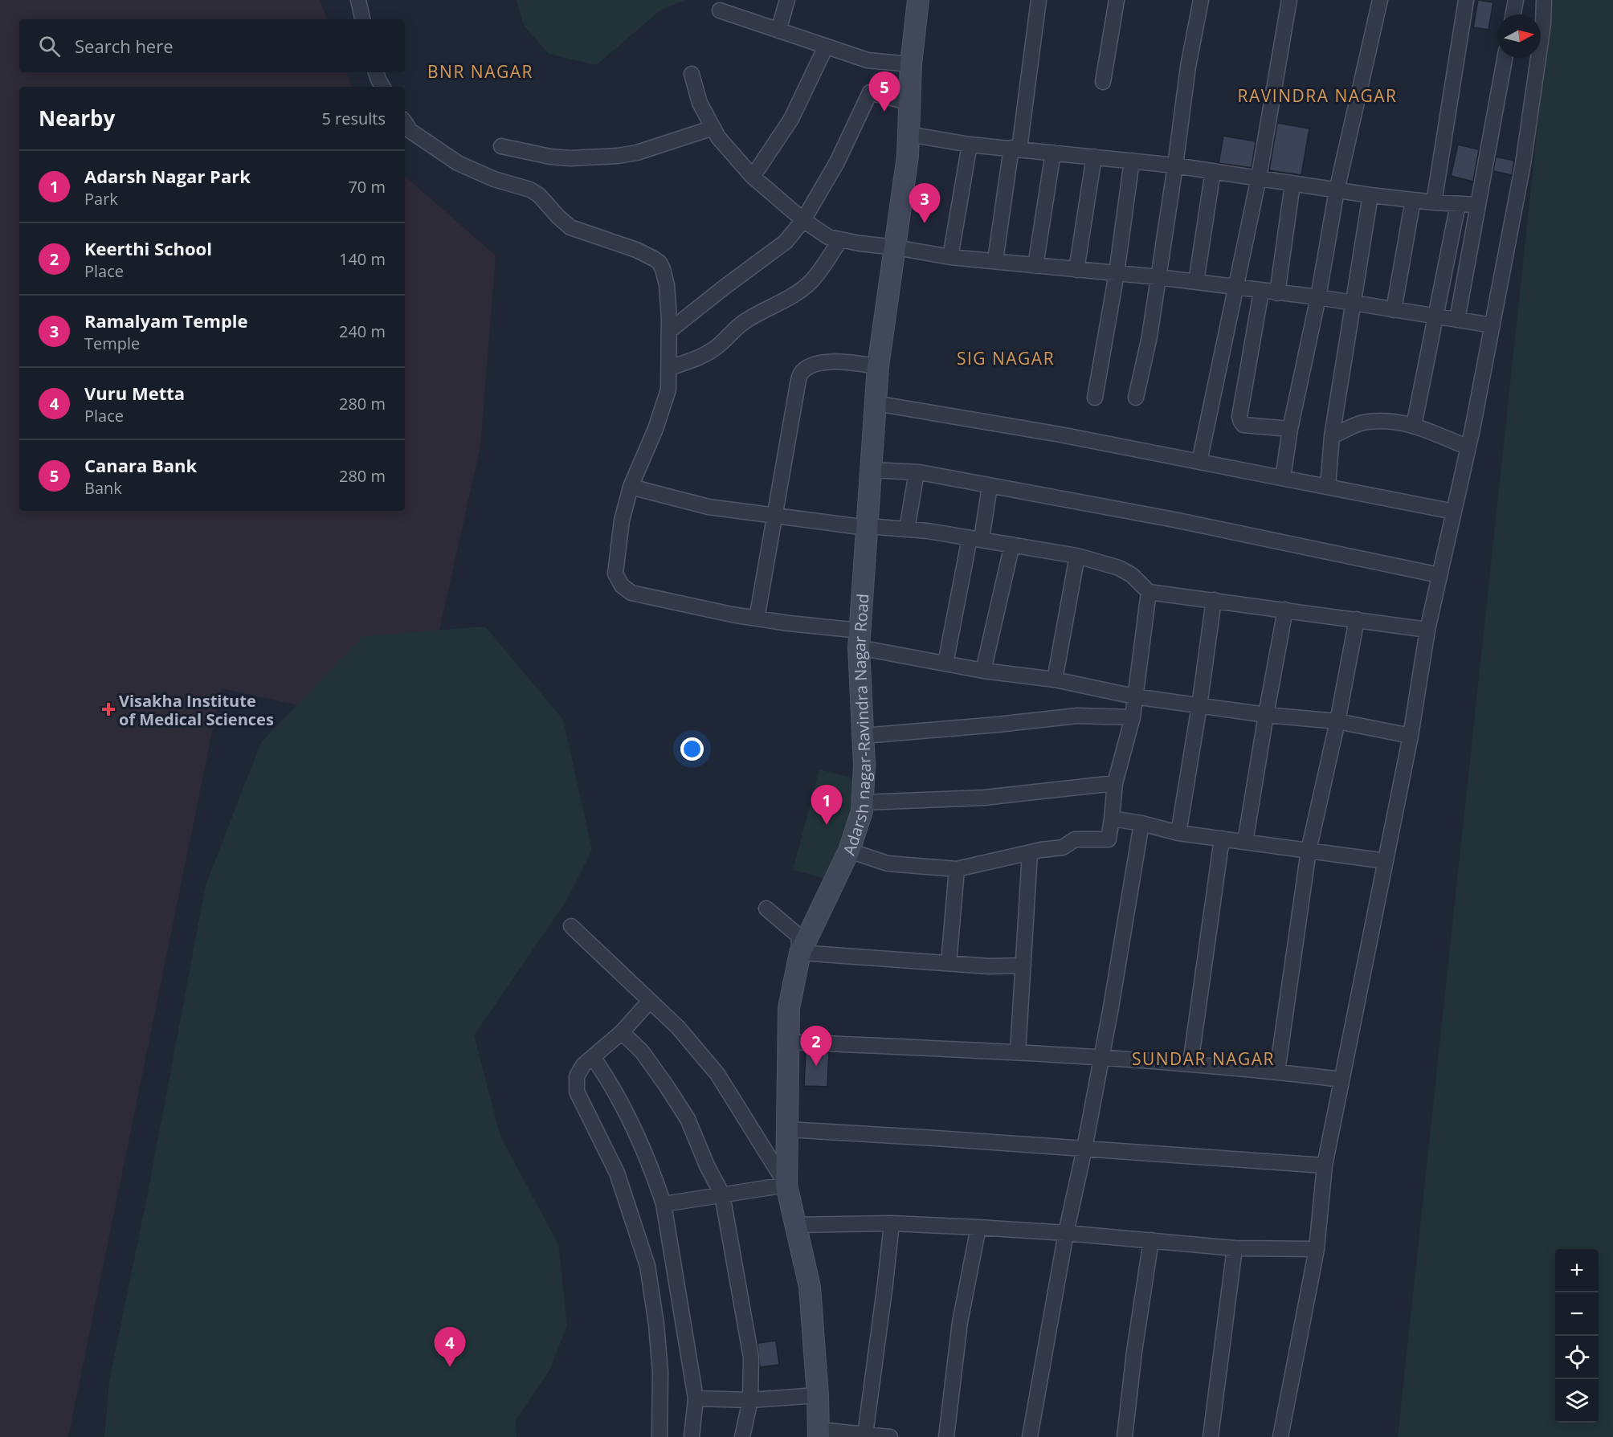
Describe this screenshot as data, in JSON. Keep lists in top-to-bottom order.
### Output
{
  "streets": {
    "street": ["Adarsh nagar-Ravindra Nagar Road"]
  },
  "districts": [
    "BNR NAGAR",
    "RAVINDRA NAGAR",
    "SIG NAGAR",
    "SUNDAR NAGAR"
  ],
  "places": {
    "health": ["Visakha Institute of Medical Sciences"]
  },
  "north": "right",
  "page": {
    "search": "Search here",
    "pins": [
      "5",
      "3",
      "1",
      "2",
      "4"
    ],
    "heading": ["Nearby", "5 results"],
    "list": [
      {
        "mark": "1",
        "name": "Adarsh Nagar Park",
        "note": "Park",
        "value": "70 m"
      },
      {
        "mark": "2",
        "name": "Keerthi School",
        "note": "Place",
        "value": "140 m"
      },
      {
        "mark": "3",
        "name": "Ramalyam Temple",
        "note": "Temple",
        "value": "240 m"
      },
      {
        "mark": "4",
        "name": "Vuru Metta",
        "note": "Place",
        "value": "280 m"
      },
      {
        "mark": "5",
        "name": "Canara Bank",
        "note": "Bank",
        "value": "280 m"
      }
    ],
    "map_buttons": ["+", "−"]
  }
}
